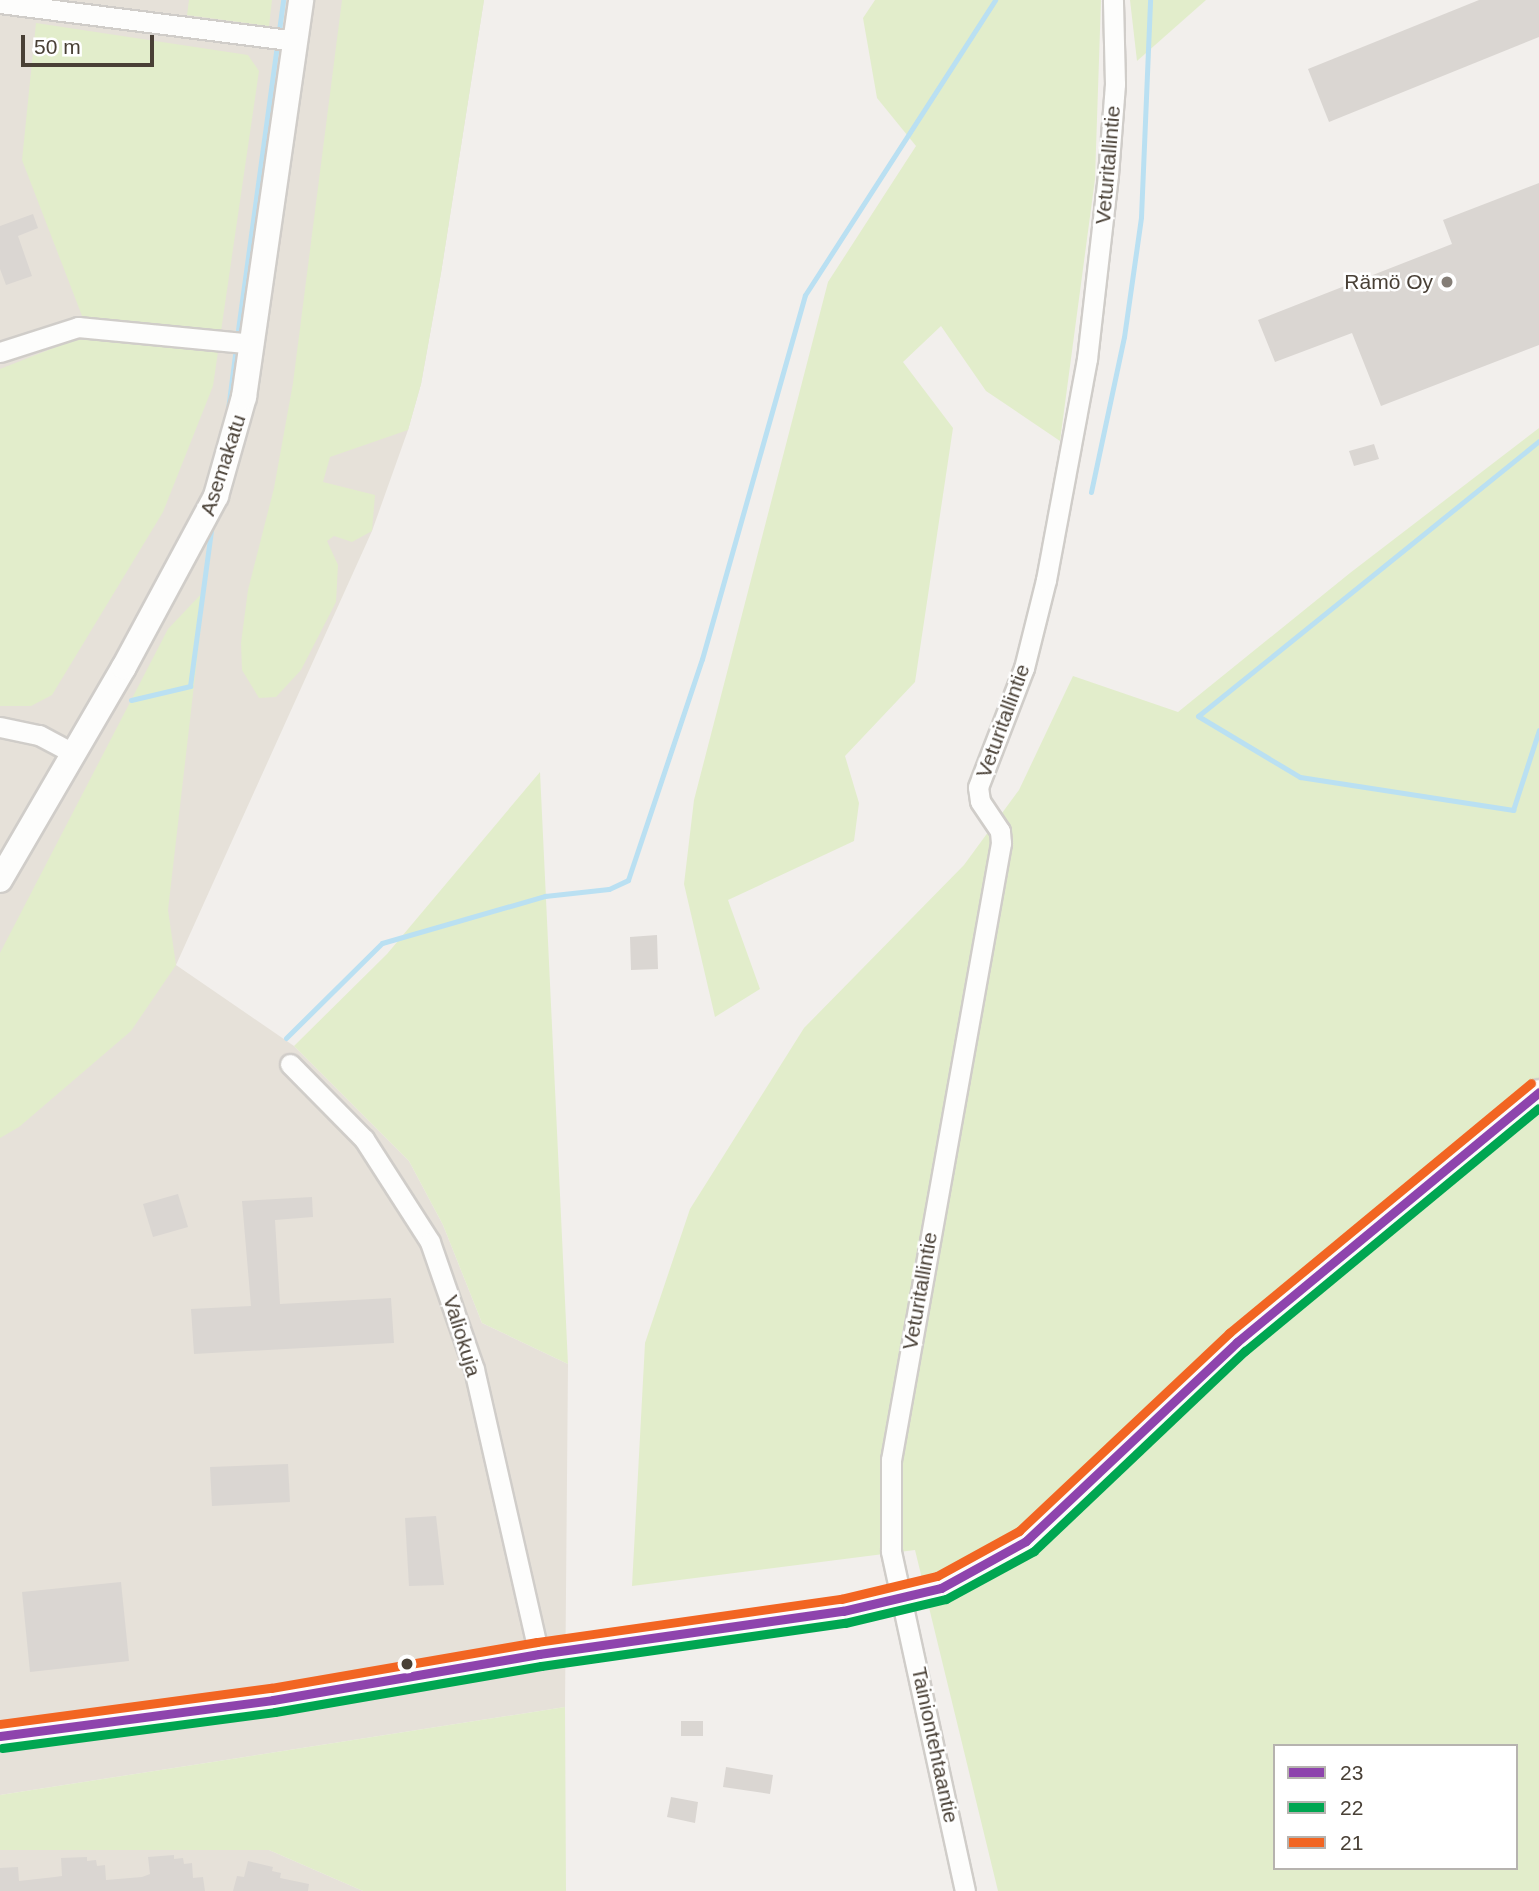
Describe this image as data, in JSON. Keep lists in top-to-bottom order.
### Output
{
  "streets": {
    "street": [
      "Veturitallintie",
      "Asemakatu",
      "Valiokuja",
      "Tainiontehtaantie"
    ]
  },
  "crossings": [
    ["Veturitallintie", "Tainiontehtaantie"]
  ],
  "places": ["Rämö Oy"],
  "lines": ["transit line 21", "transit line 23", "transit line 22"],
  "legend": ["23", "22", "21"],
  "scale_bar": "50 m"
}
